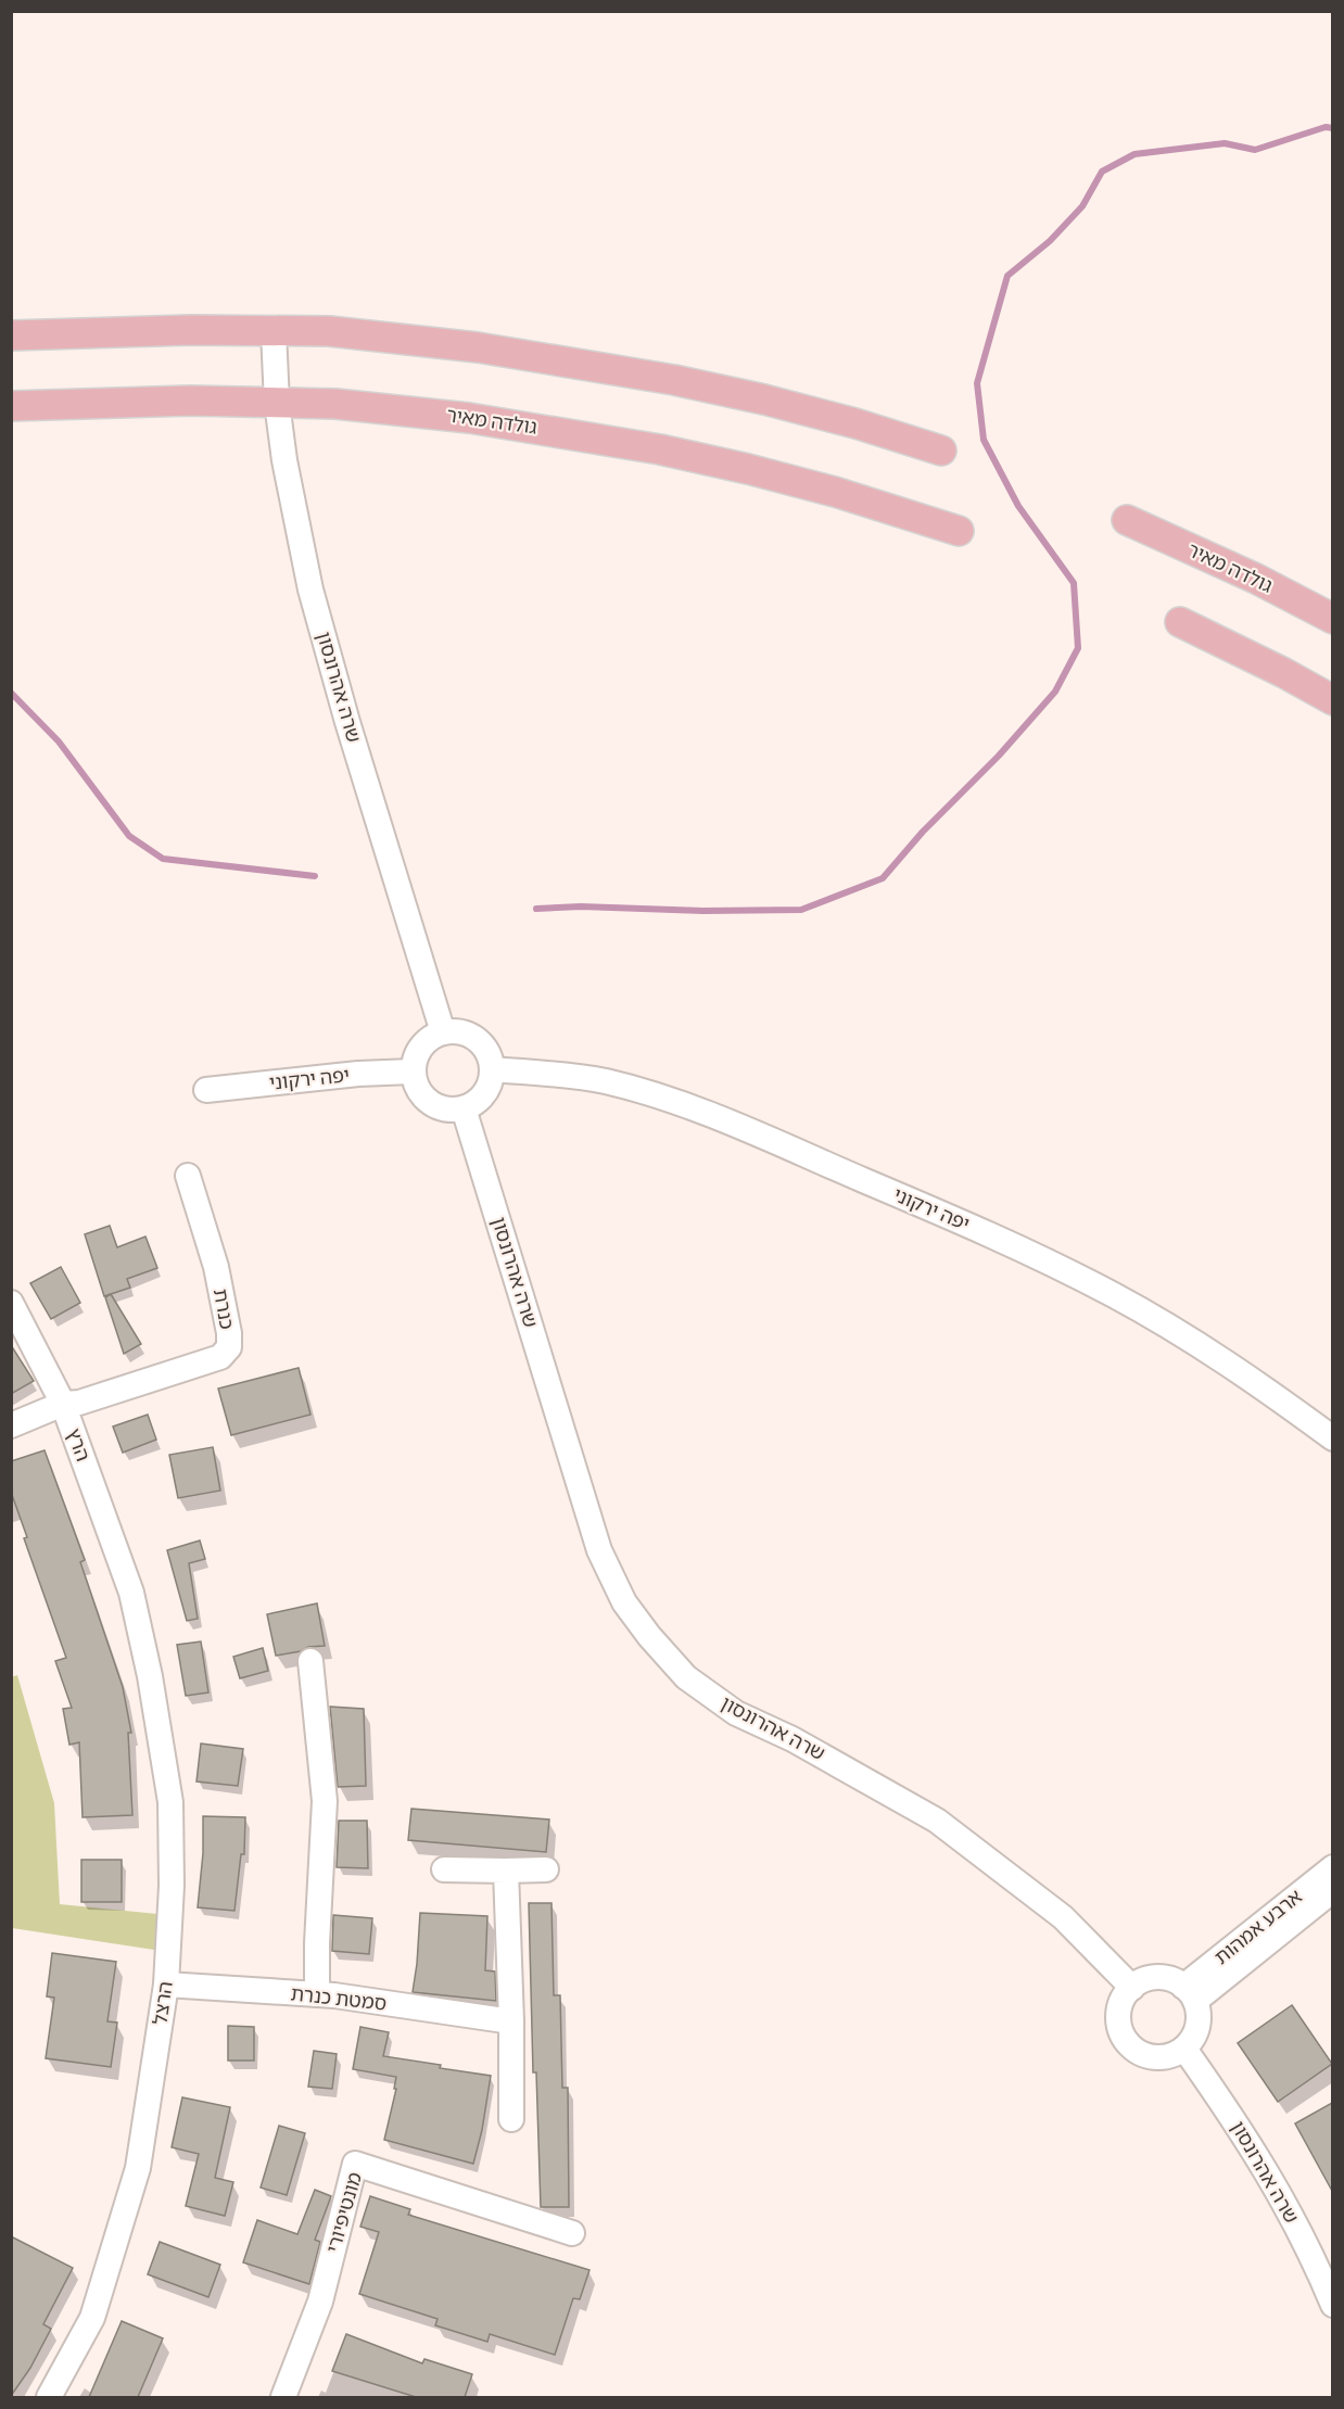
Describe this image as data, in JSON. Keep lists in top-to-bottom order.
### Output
{
  "streets": {
    "main road": ["גולדה מאיר"],
    "street": [
      "שרה אהרונסון",
      "יפה ירקוני",
      "כנרת",
      "הרץ",
      "ארבע אמהות",
      "סמטת כנרת",
      "הרצל",
      "מונטיפיורי"
    ]
  },
  "crossings": [
    ["גולדה מאיר", "שרה אהרונסון"],
    ["שרה אהרונסון", "יפה ירקוני"],
    ["שרה אהרונסון", "ארבע אמהות"],
    ["כנרת", "הרץ"],
    ["הרץ", "הרצל"],
    ["סמטת כנרת", "הרצל"]
  ]
}
